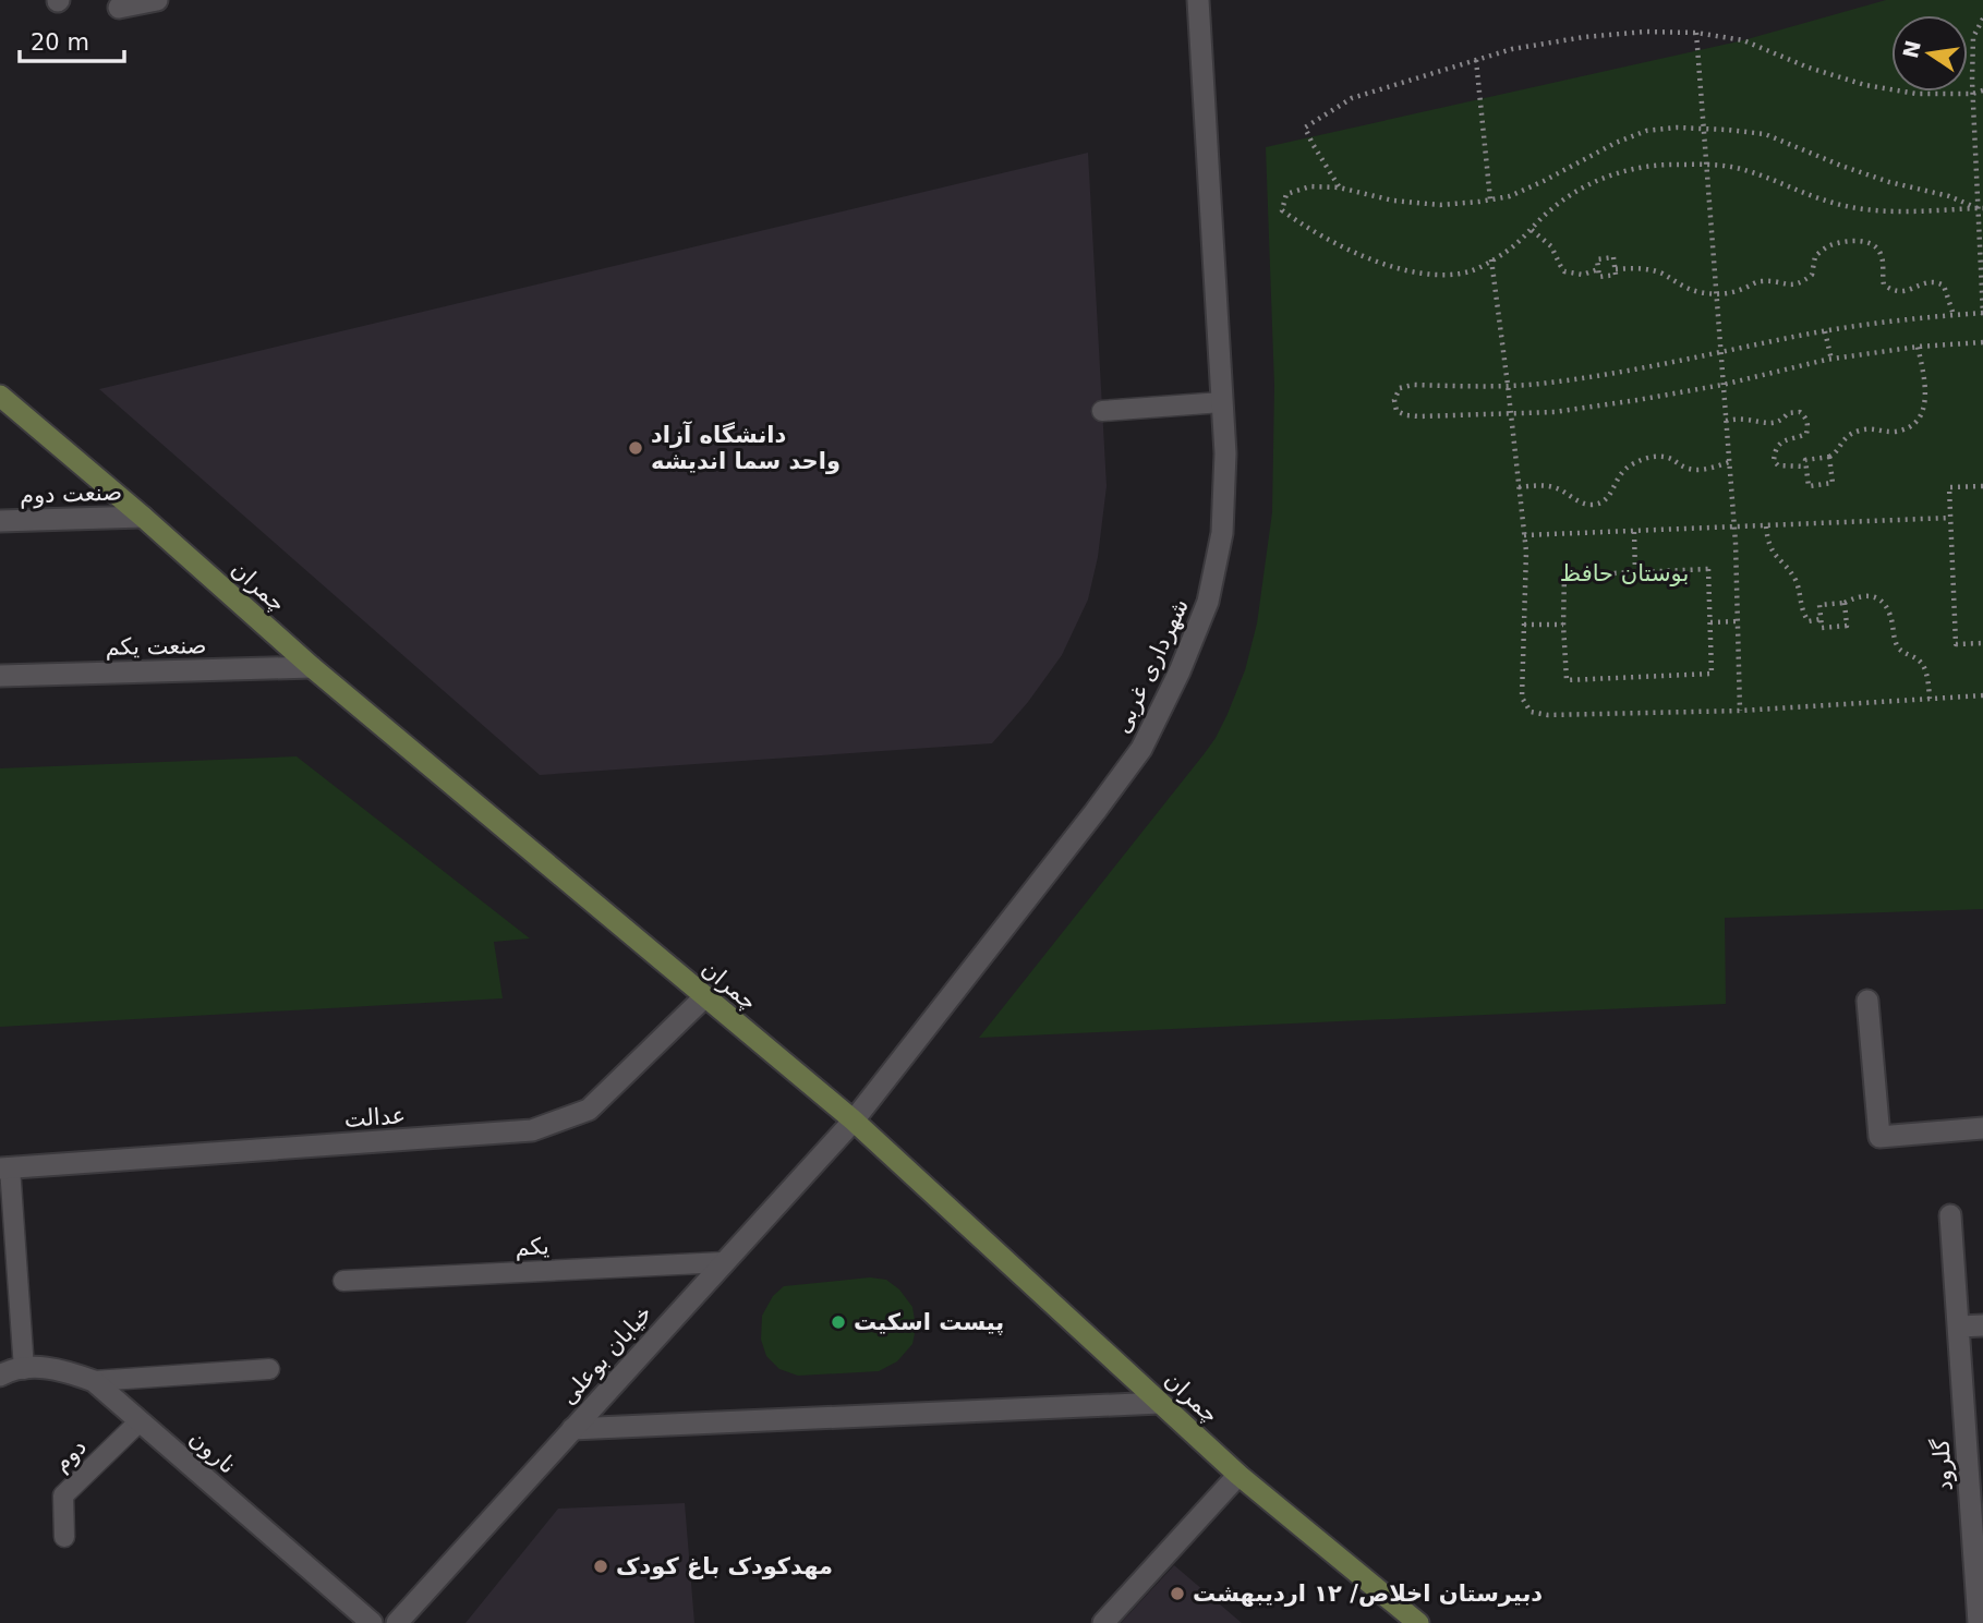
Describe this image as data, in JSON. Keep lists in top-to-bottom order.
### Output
{
  "streets": {
    "main road": ["چمران"],
    "street": [
      "صنعت دوم",
      "صنعت یکم",
      "شهرداری غربی",
      "عدالت",
      "خیابان بوعلی",
      "نارون",
      "گلرود"
    ],
    "lane": ["یکم", "دوم"]
  },
  "crossings": [
    ["صنعت دوم", "چمران"],
    ["چمران", "صنعت یکم"],
    ["چمران", "شهرداری غربی"],
    ["چمران", "عدالت"],
    ["چمران", "خیابان بوعلی"],
    ["شهرداری غربی", "خیابان بوعلی"],
    ["یکم", "خیابان بوعلی"],
    ["نارون", "دوم"]
  ],
  "parks": ["بوستان حافظ"],
  "places": [
    "دانشگاه آزاد واحد سما اندیشه",
    "پیست اسکیت",
    "مهدکودک باغ کودک",
    "دبیرستان اخلاص/ ۱۲ اردیبهشت"
  ],
  "scale_bar": "20 m",
  "north": "left"
}
